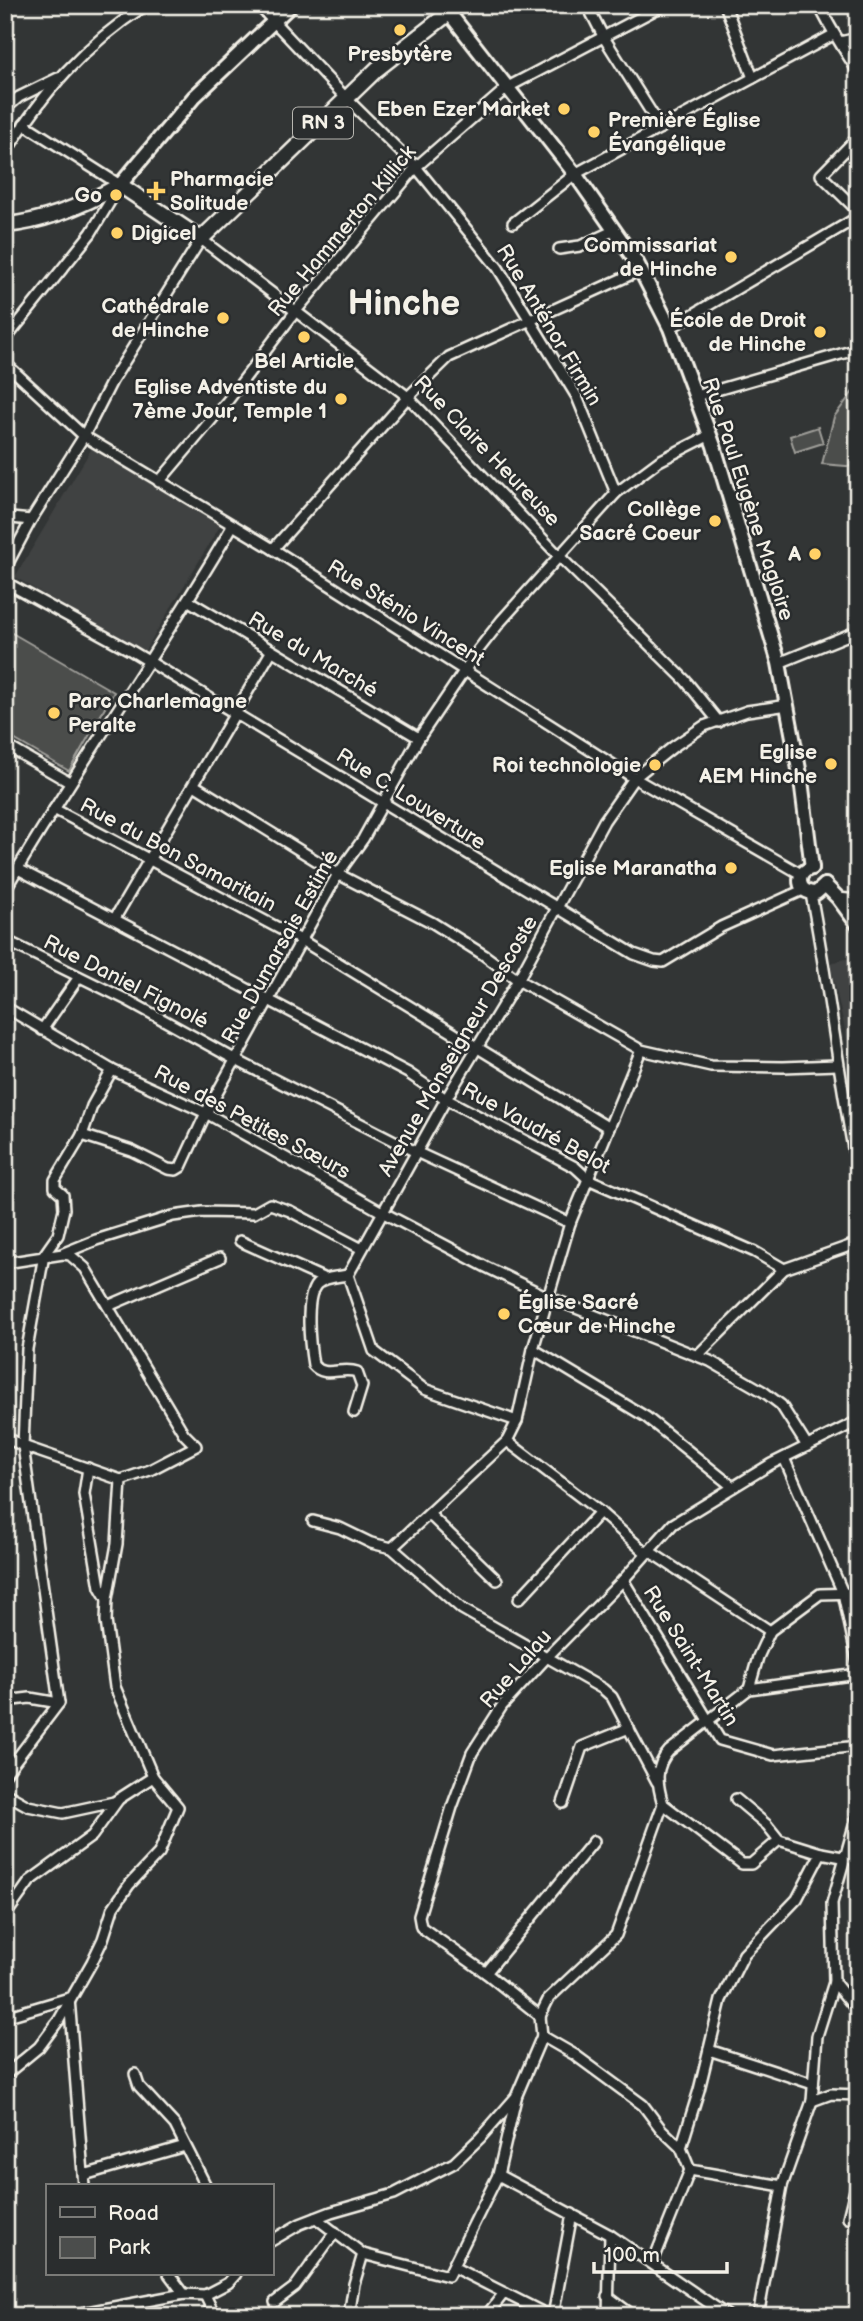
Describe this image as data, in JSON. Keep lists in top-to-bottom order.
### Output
{
  "streets": {
    "main road": ["RN 3", "Rue Claire Heureuse", "Rue Paul Eugène Magloire"],
    "street": [
      "Rue Hammerton Killick",
      "Rue Anténor Firmin",
      "Rue Sténio Vincent",
      "Rue du Marché",
      "Rue C. Louverture",
      "Rue du Bon Samaritain",
      "Rue Dumarsais Estimé",
      "Rue Daniel Fignolé",
      "Avenue Monseigneur Descoste",
      "Rue des Petites Sœurs",
      "Rue Vaudré Belot",
      "Rue Saint-Martin",
      "Rue Lalau"
    ]
  },
  "crossings": [
    ["RN 3", "Rue Anténor Firmin"],
    ["RN 3", "Rue Claire Heureuse"],
    ["RN 3", "Rue Paul Eugène Magloire"],
    ["Rue Hammerton Killick", "Rue Anténor Firmin"],
    ["Rue Hammerton Killick", "Rue Claire Heureuse"],
    ["Rue Hammerton Killick", "Rue Paul Eugène Magloire"],
    ["Rue Hammerton Killick", "Rue Sténio Vincent"],
    ["Rue Anténor Firmin", "Rue Dumarsais Estimé"],
    ["Rue Claire Heureuse", "Rue Dumarsais Estimé"],
    ["Rue Claire Heureuse", "Avenue Monseigneur Descoste"],
    ["Rue Paul Eugène Magloire", "Rue Sténio Vincent"],
    ["Rue Paul Eugène Magloire", "Rue C. Louverture"],
    ["Rue Paul Eugène Magloire", "Rue Dumarsais Estimé"],
    ["Rue Paul Eugène Magloire", "Avenue Monseigneur Descoste"],
    ["Rue Sténio Vincent", "Rue C. Louverture"],
    ["Rue Sténio Vincent", "Rue Dumarsais Estimé"],
    ["Rue Sténio Vincent", "Avenue Monseigneur Descoste"],
    ["Rue du Marché", "Rue Dumarsais Estimé"],
    ["Rue C. Louverture", "Rue Dumarsais Estimé"],
    ["Rue C. Louverture", "Avenue Monseigneur Descoste"],
    ["Rue du Bon Samaritain", "Rue Dumarsais Estimé"],
    ["Rue du Bon Samaritain", "Avenue Monseigneur Descoste"],
    ["Rue Dumarsais Estimé", "Rue Daniel Fignolé"],
    ["Rue Dumarsais Estimé", "Rue des Petites Sœurs"],
    ["Rue Dumarsais Estimé", "Rue Vaudré Belot"],
    ["Rue Daniel Fignolé", "Avenue Monseigneur Descoste"],
    ["Avenue Monseigneur Descoste", "Rue des Petites Sœurs"],
    ["Avenue Monseigneur Descoste", "Rue Vaudré Belot"],
    ["Rue des Petites Sœurs", "Rue Lalau"],
    ["Rue Saint-Martin", "Rue Lalau"]
  ],
  "districts": ["Hinche"],
  "places": {
    "other": [
      "Presbytère",
      "Eben Ezer Market",
      "Première Église Évangélique",
      "Go",
      "Digicel",
      "Commissariat de Hinche",
      "Cathédrale de Hinche",
      "École de Droit de Hinche",
      "Bel Article",
      "Eglise Adventiste du 7ème Jour, Temple 1",
      "Collège Sacré Coeur",
      "A",
      "Parc Charlemagne Peralte",
      "Eglise AEM Hinche",
      "Roi technologie",
      "Eglise Maranatha",
      "Église Sacré Cœur de Hinche"
    ],
    "health": ["Pharmacie Solitude"]
  },
  "legend": ["Road", "Park"],
  "scale_bar": "100 m"
}
